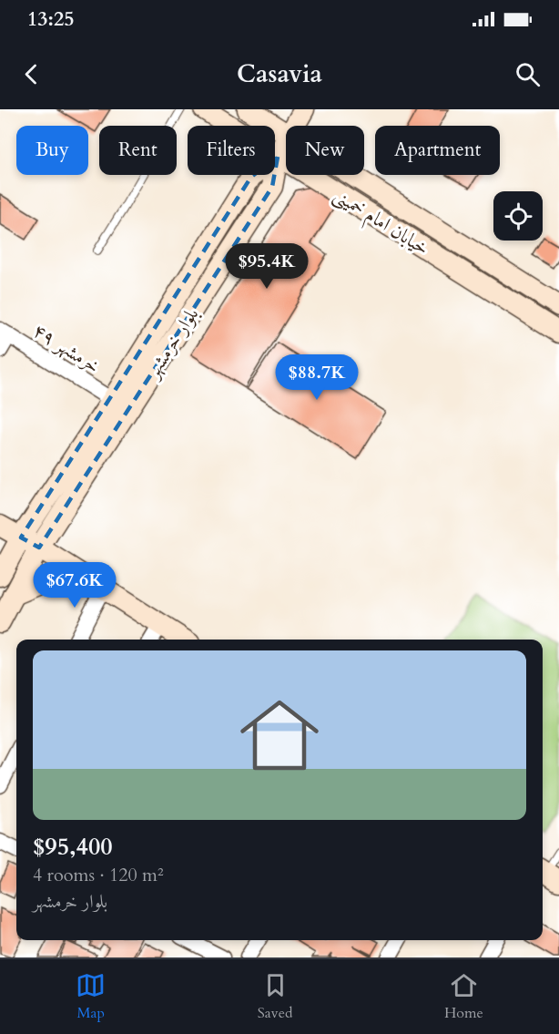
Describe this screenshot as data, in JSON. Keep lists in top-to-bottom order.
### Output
{
  "streets": {
    "main road": ["خیابان امام خمینی", "بلوار خرمشهر"],
    "street": ["خرمشهر ۴۹"]
  },
  "crossings": [
    ["خیابان امام خمینی", "بلوار خرمشهر"],
    ["بلوار خرمشهر", "خرمشهر ۴۹"]
  ],
  "page": {
    "status": "13:25",
    "header": "Casavia",
    "chip": [
      "Buy",
      "Rent",
      "Filters",
      "New",
      "Apartment"
    ],
    "price": ["$95.4K", "$88.7K", "$67.6K"],
    "list": [
      {
        "name": "$95,400",
        "note": "4 rooms · 120 m² · بلوار خرمشهر"
      }
    ],
    "tabs": ["Map", "Saved", "Home"]
  }
}
